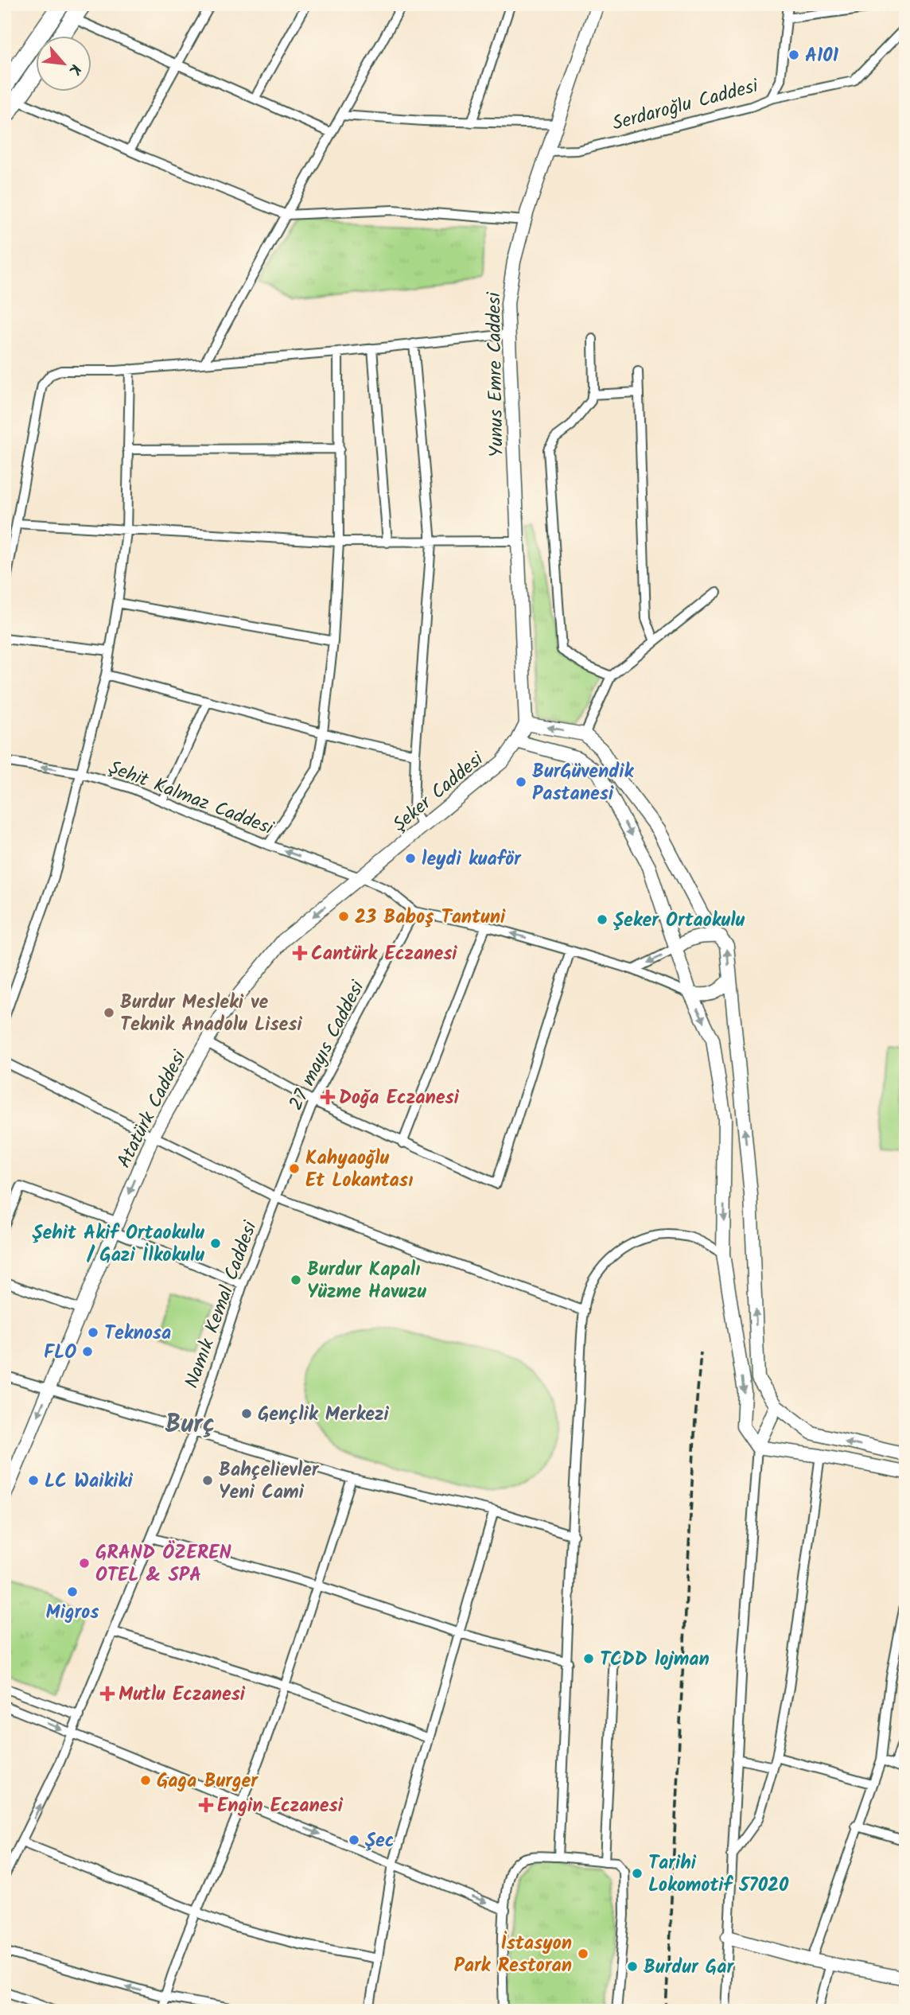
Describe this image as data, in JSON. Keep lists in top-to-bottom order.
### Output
{
  "streets": {
    "main road": ["Yunus Emre Caddesi", "Şeker Caddesi", "Atatürk Caddesi"],
    "street": [
      "Serdaroğlu Caddesi",
      "Şehit Kalmaz Caddesi",
      "27 mayıs Caddesi",
      "Namık Kemal Caddesi"
    ]
  },
  "crossings": [
    ["Serdaroğlu Caddesi", "Yunus Emre Caddesi"],
    ["Yunus Emre Caddesi", "Şeker Caddesi"],
    ["Şeker Caddesi", "Şehit Kalmaz Caddesi"],
    ["Şeker Caddesi", "Atatürk Caddesi"],
    ["Şehit Kalmaz Caddesi", "27 mayıs Caddesi"],
    ["Şehit Kalmaz Caddesi", "Atatürk Caddesi"],
    ["27 mayıs Caddesi", "Namık Kemal Caddesi"]
  ],
  "one_way": ["Şehit Kalmaz Caddesi", "Atatürk Caddesi"],
  "districts": ["Burç"],
  "places": {
    "other": [
      "A101",
      "BurGüvendik Pastanesi",
      "leydi kuaför",
      "23 Baboş Tantuni",
      "Şeker Ortaokulu",
      "Burdur Mesleki ve Teknik Anadolu Lisesi",
      "Kahyaoğlu Et Lokantası",
      "Şehit Akif Ortaokulu / Gazi İlkokulu",
      "Burdur Kapalı Yüzme Havuzu",
      "Teknosa",
      "FLO",
      "Gençlik Merkezi",
      "LC Waikiki",
      "Bahçelievler Yeni Cami",
      "GRAND ÖZEREN OTEL & SPA",
      "Migros",
      "TCDD lojman",
      "Gaga Burger",
      "Şec",
      "Tarihi Lokomotif 57020",
      "İstasyon Park Restoran",
      "Burdur Gar"
    ],
    "health": [
      "Cantürk Eczanesi",
      "Doğa Eczanesi",
      "Mutlu Eczanesi",
      "Engin Eczanesi"
    ]
  },
  "north": "bottom right"
}
